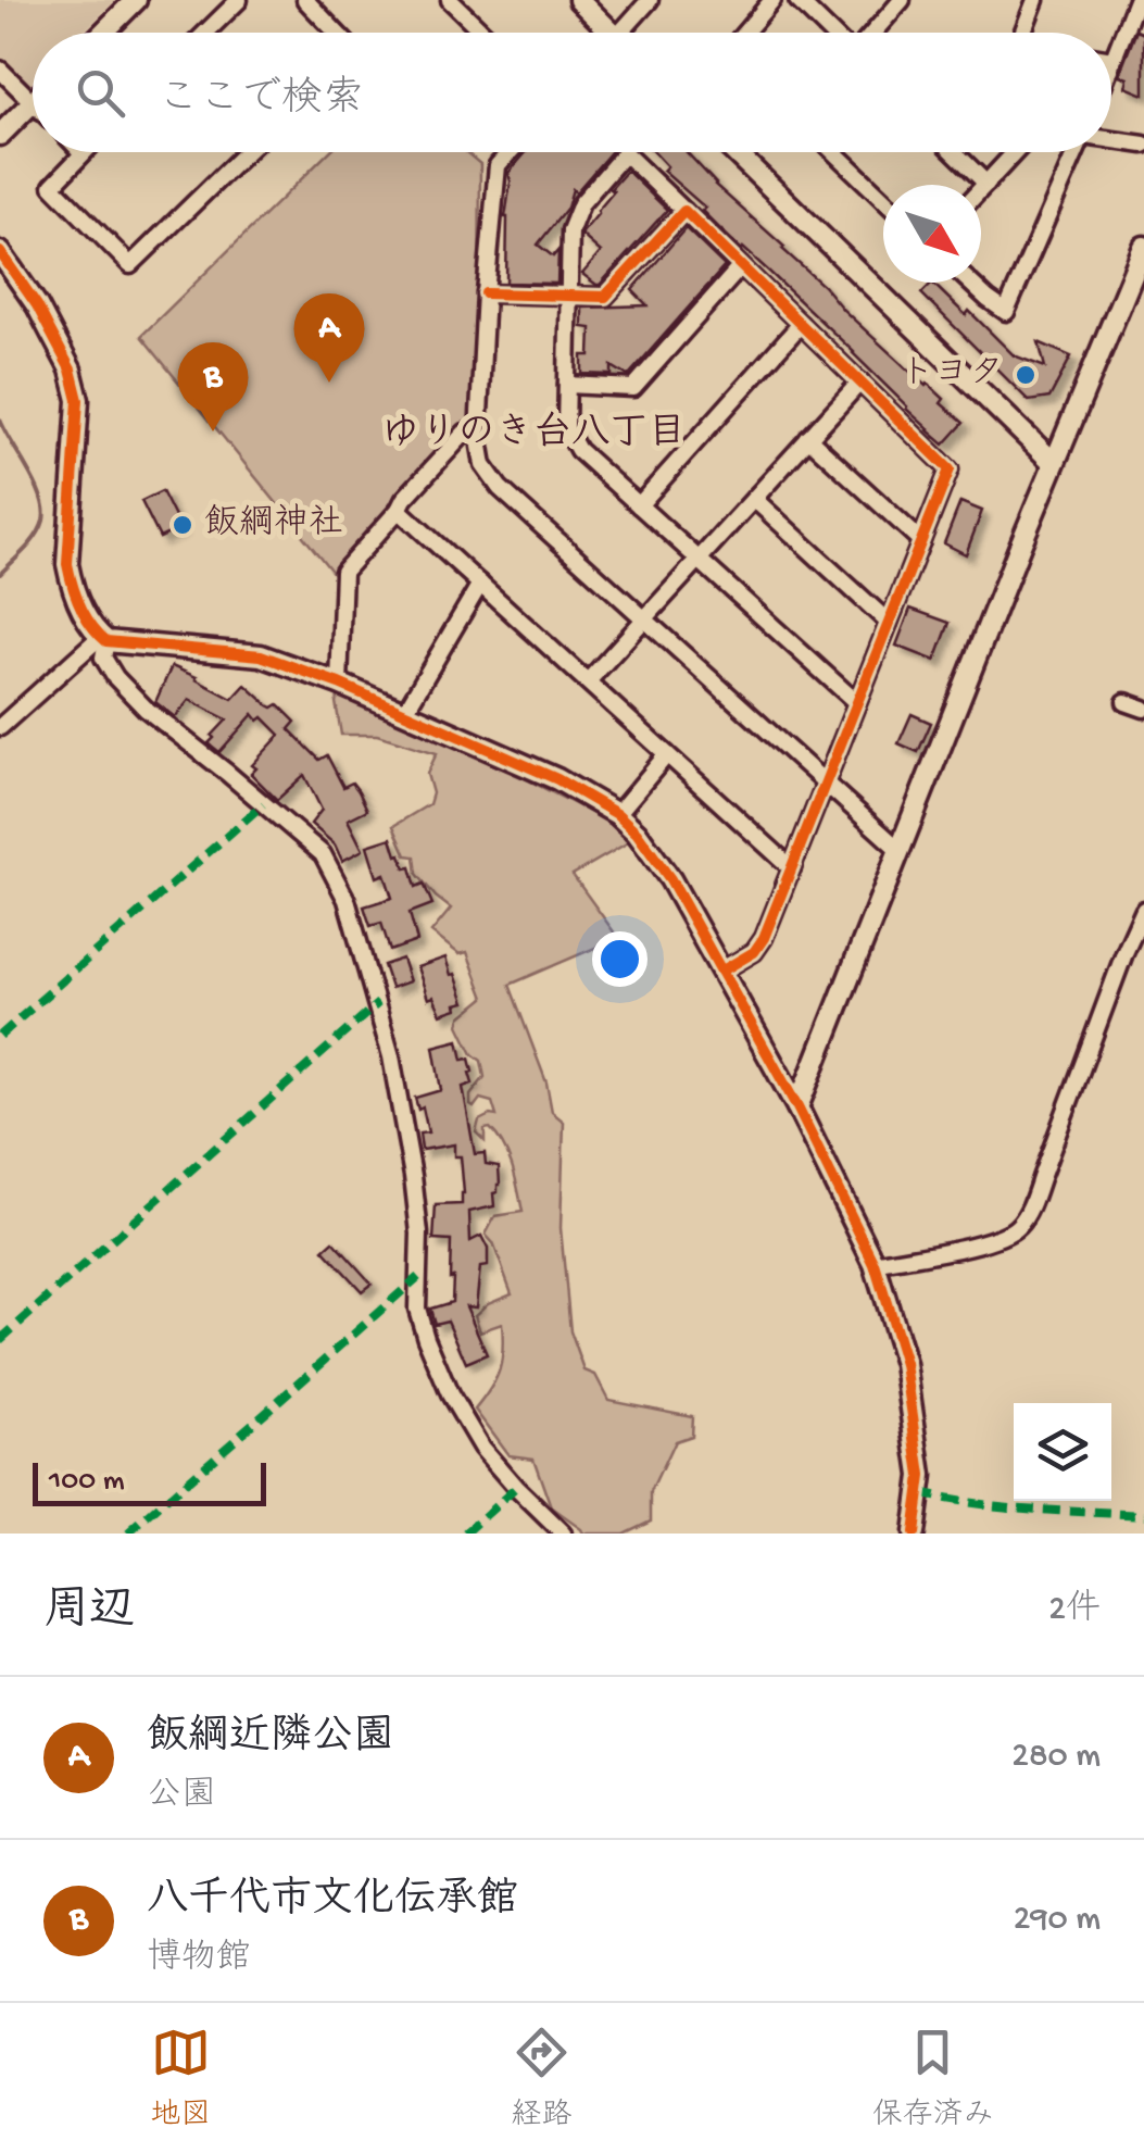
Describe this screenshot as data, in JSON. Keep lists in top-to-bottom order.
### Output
{
  "districts": ["ゆりのき台八丁目"],
  "places": ["トヨタ", "飯綱神社"],
  "scale_bar": "100 m",
  "north": "bottom right",
  "page": {
    "search": "ここで検索",
    "pins": ["A", "B"],
    "scale": "100 m",
    "heading": ["周辺", "2件"],
    "list": [
      {
        "mark": "A",
        "name": "飯綱近隣公園",
        "note": "公園",
        "value": "280 m"
      },
      {
        "mark": "B",
        "name": "八千代市文化伝承館",
        "note": "博物館",
        "value": "290 m"
      }
    ],
    "nav": ["地図", "経路", "保存済み"]
  }
}
